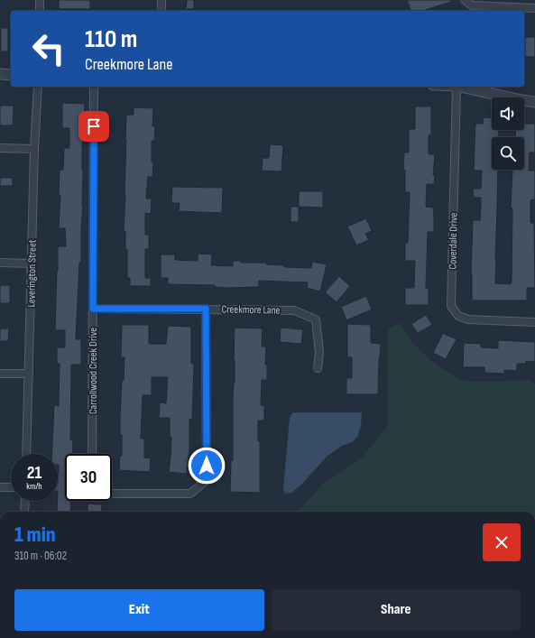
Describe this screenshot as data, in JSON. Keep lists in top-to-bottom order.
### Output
{
  "streets": {
    "street": [
      "Coverdale Drive",
      "Leverington Street",
      "Creekmore Lane",
      "Carrollwood Creek Drive"
    ]
  },
  "crossings": [
    ["Creekmore Lane", "Carrollwood Creek Drive"]
  ],
  "page": {
    "turn": ["110 m", "Creekmore Lane"],
    "speed": "21 km/h",
    "limit": "30",
    "heading": ["1 min", "310 m · 06:02"],
    "buttons": ["Exit", "Share"]
  }
}
